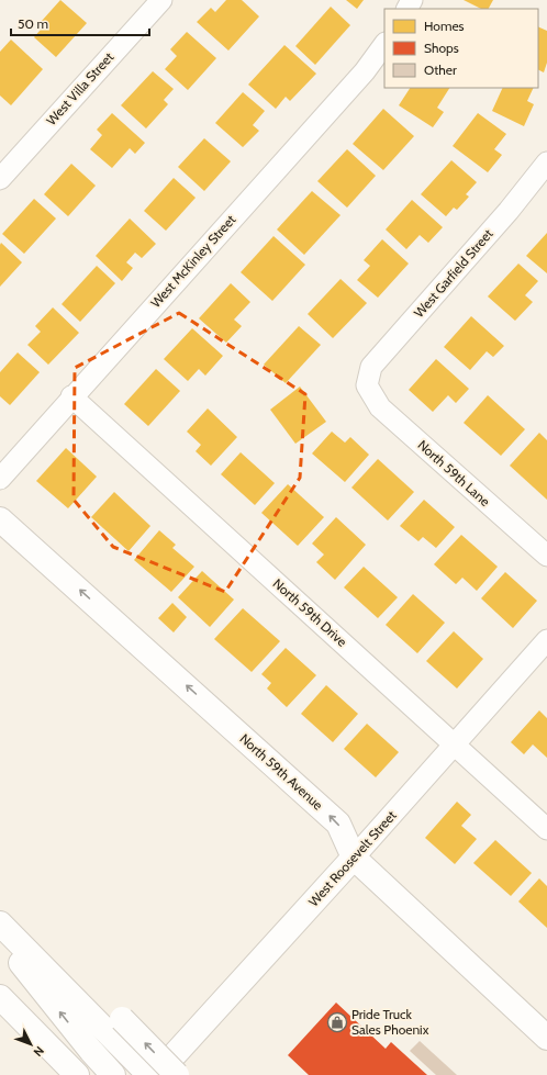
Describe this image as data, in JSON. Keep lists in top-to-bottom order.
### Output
{
  "streets": {
    "main road": ["North 59th Avenue", "West Roosevelt Street"],
    "street": [
      "West Villa Street",
      "West McKinley Street",
      "West Garfield Street",
      "North 59th Lane",
      "North 59th Drive"
    ]
  },
  "crossings": [
    ["West McKinley Street", "North 59th Drive"],
    ["West Garfield Street", "North 59th Lane"],
    ["North 59th Drive", "West Roosevelt Street"],
    ["North 59th Avenue", "West Roosevelt Street"]
  ],
  "one_way": ["North 59th Avenue"],
  "places": {
    "shop": ["Pride Truck Sales Phoenix"]
  },
  "legend": ["Homes", "Shops", "Other"],
  "scale_bar": "50 m",
  "north": "bottom right"
}
